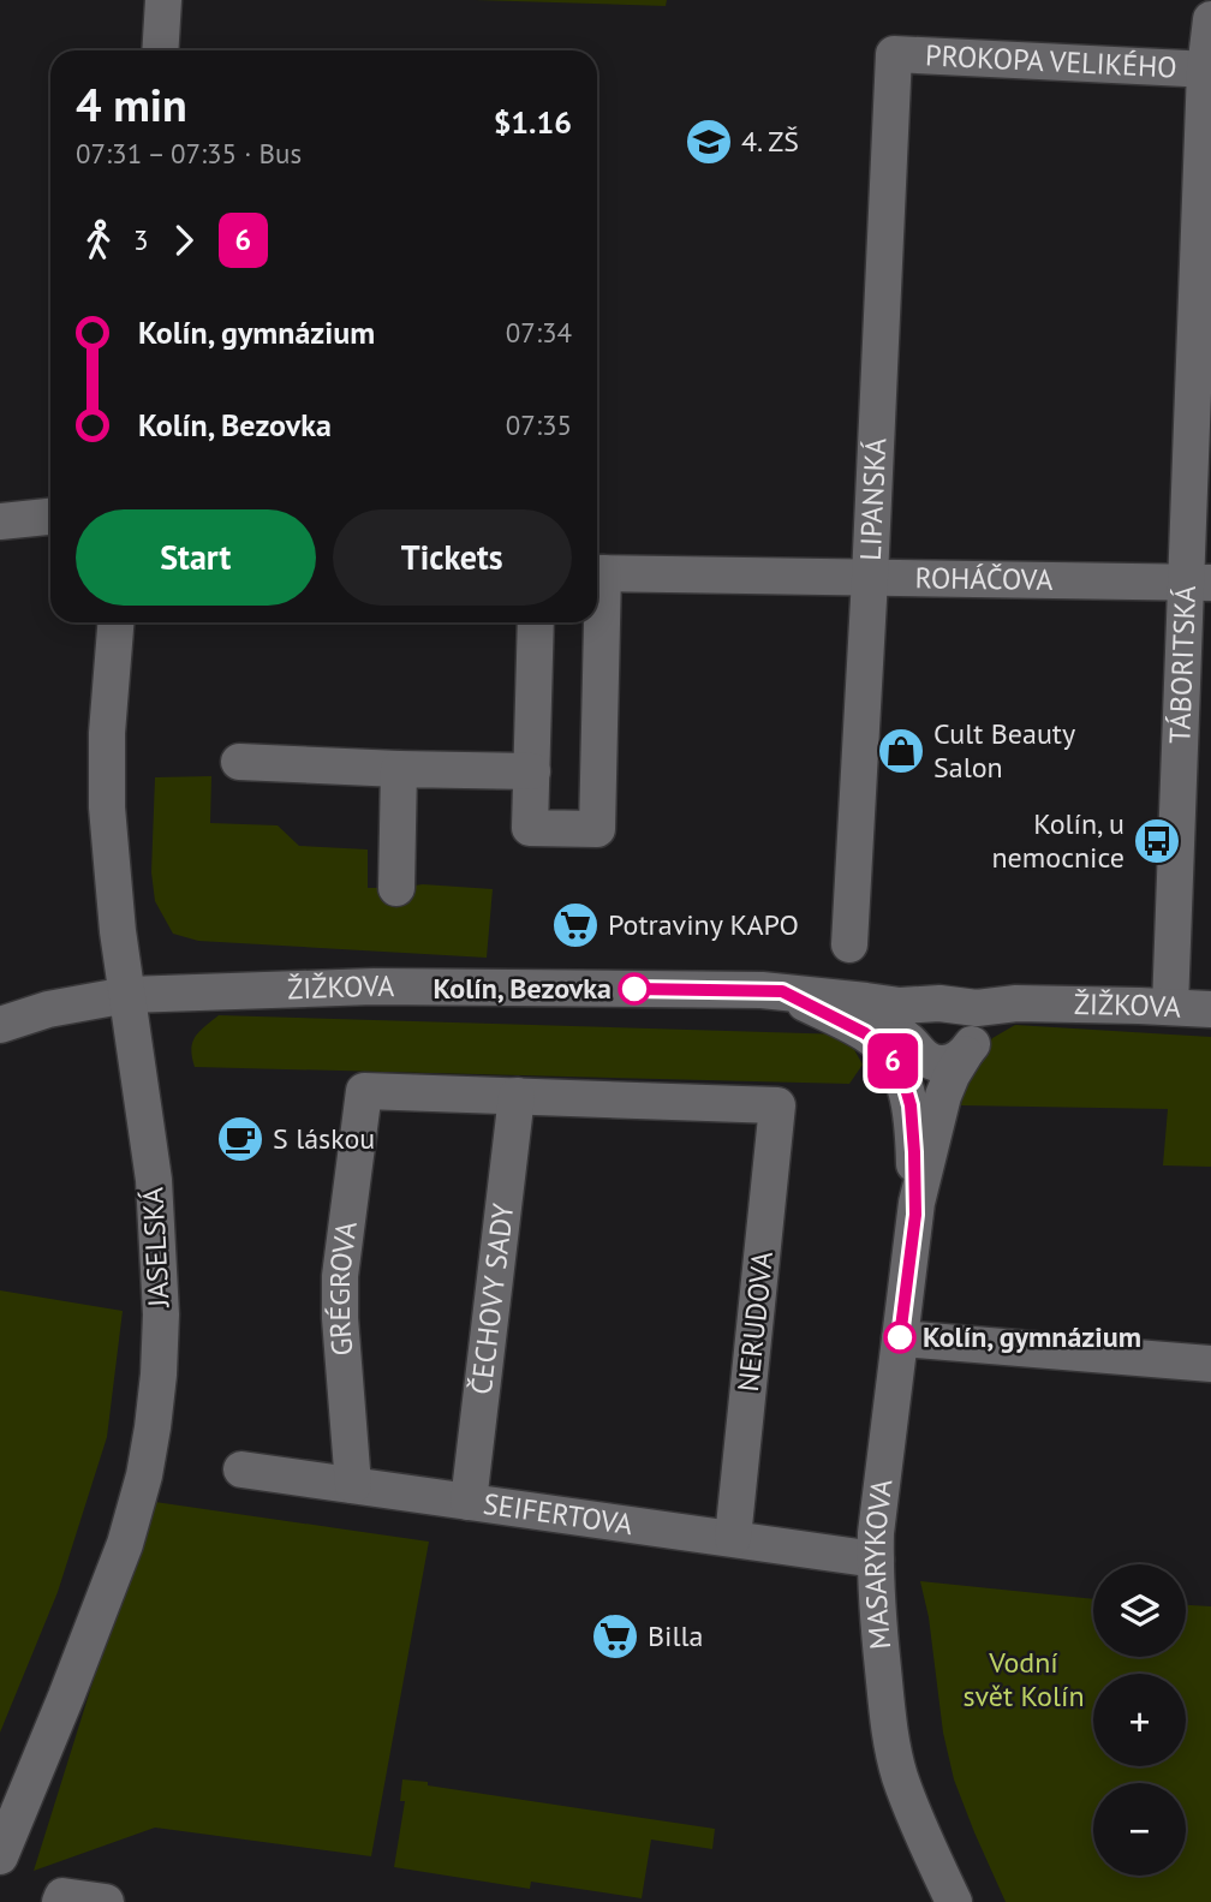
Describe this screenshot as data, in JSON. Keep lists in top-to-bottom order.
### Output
{
  "streets": {
    "street": [
      "PROKOPA VELIKÉHO",
      "LIPANSKÁ",
      "ROHÁČOVA",
      "TÁBORITSKÁ",
      "ŽIŽKOVA",
      "JASELSKÁ",
      "GRÉGROVA",
      "ČECHOVY SADY",
      "NERUDOVA",
      "SEIFERTOVA",
      "MASARYKOVA"
    ]
  },
  "crossings": [
    ["PROKOPA VELIKÉHO", "LIPANSKÁ"],
    ["PROKOPA VELIKÉHO", "TÁBORITSKÁ"],
    ["LIPANSKÁ", "ROHÁČOVA"],
    ["ROHÁČOVA", "TÁBORITSKÁ"],
    ["TÁBORITSKÁ", "ŽIŽKOVA"],
    ["ŽIŽKOVA", "JASELSKÁ"],
    ["ŽIŽKOVA", "MASARYKOVA"],
    ["GRÉGROVA", "ČECHOVY SADY"],
    ["GRÉGROVA", "NERUDOVA"],
    ["GRÉGROVA", "SEIFERTOVA"],
    ["ČECHOVY SADY", "NERUDOVA"],
    ["ČECHOVY SADY", "SEIFERTOVA"],
    ["NERUDOVA", "SEIFERTOVA"],
    ["SEIFERTOVA", "MASARYKOVA"]
  ],
  "parks": ["Vodní svět Kolín"],
  "places": {
    "school or university": ["4. ZŠ"],
    "shop": ["Cult Beauty Salon"],
    "bus stop": ["Kolín, u nemocnice"],
    "supermarket": ["Potraviny KAPO", "Billa"],
    "other": ["Kolín, Bezovka", "Kolín, gymnázium"],
    "cafe": ["S láskou"]
  },
  "lines": ["bus line 6"],
  "page": {
    "on_map": "6",
    "heading": ["4 min", "07:31 – 07:35 · Bus", "$1.16"],
    "legs": ["3", "6"],
    "list": [
      {
        "name": "Kolín, gymnázium",
        "value": "07:34"
      },
      {
        "name": "Kolín, Bezovka",
        "value": "07:35"
      }
    ],
    "buttons": ["Start", "Tickets"],
    "map_buttons": ["+", "−"]
  }
}
